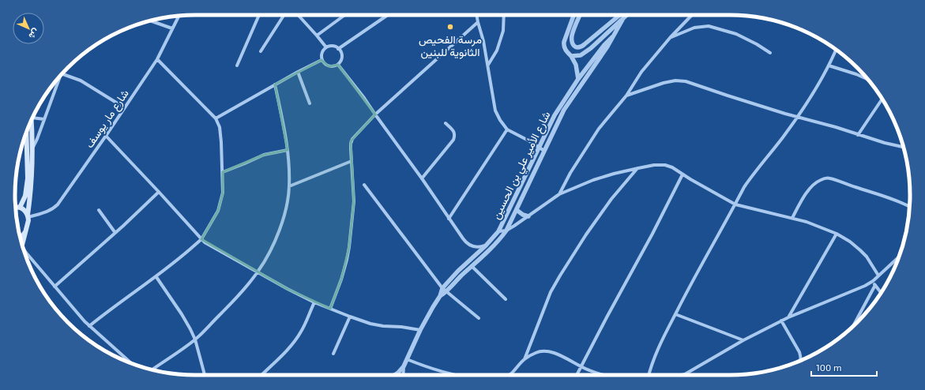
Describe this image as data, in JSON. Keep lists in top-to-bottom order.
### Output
{
  "streets": {
    "street": ["شارع مار يوسف", "شارع الأمير علي بن الحسين"]
  },
  "places": ["مرسة الفحيص الثانوية للبنين"],
  "scale_bar": "100 m",
  "north": "bottom right"
}
